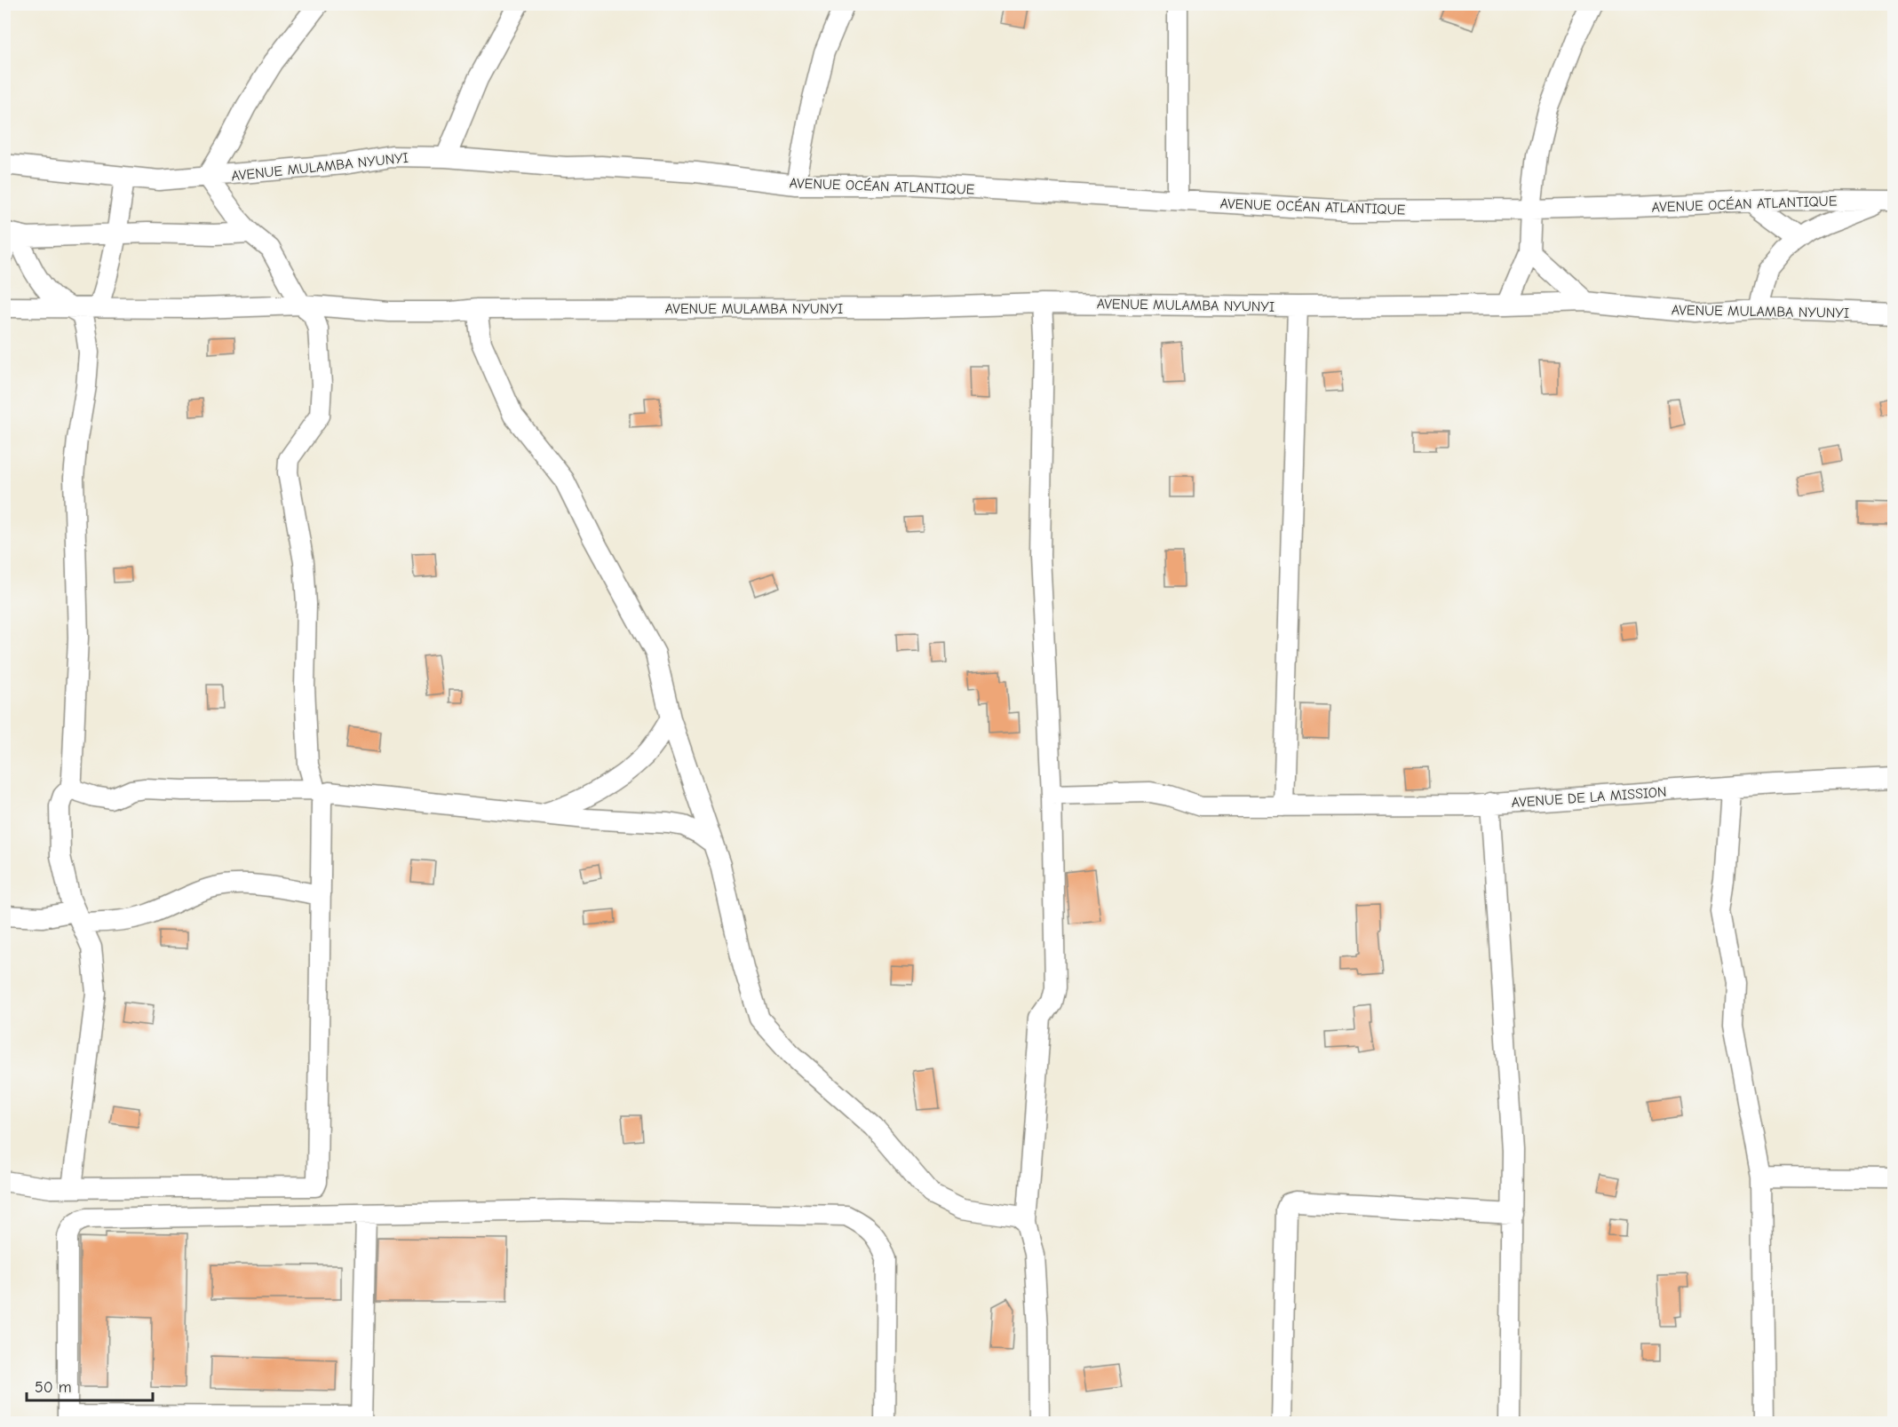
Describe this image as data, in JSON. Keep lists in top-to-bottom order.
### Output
{
  "streets": {
    "street": ["AVENUE MULAMBA NYUNYI", "AVENUE OCÉAN ATLANTIQUE", "AVENUE DE LA MISSION"]
  },
  "crossings": [
    ["AVENUE MULAMBA NYUNYI", "AVENUE OCÉAN ATLANTIQUE"]
  ],
  "scale_bar": "50 m"
}
